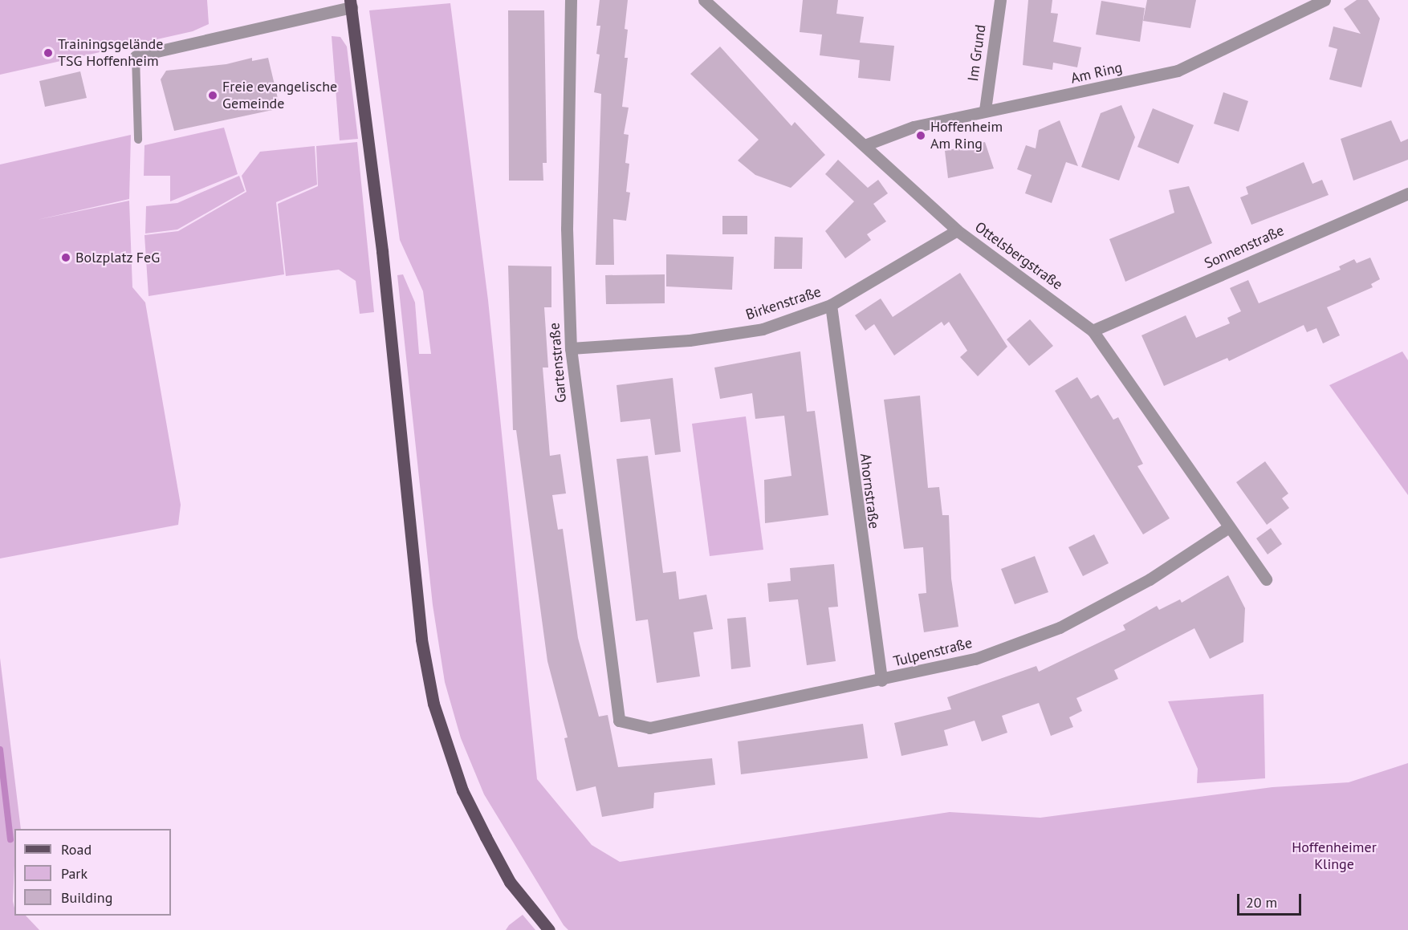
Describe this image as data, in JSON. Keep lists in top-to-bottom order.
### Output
{
  "streets": {
    "street": [
      "Im Grund",
      "Am Ring",
      "Sonnenstraße",
      "Ottelsbergstraße",
      "Birkenstraße",
      "Gartenstraße",
      "Ahornstraße",
      "Tulpenstraße"
    ]
  },
  "crossings": [
    ["Im Grund", "Am Ring"],
    ["Am Ring", "Ottelsbergstraße"],
    ["Sonnenstraße", "Ottelsbergstraße"],
    ["Ottelsbergstraße", "Birkenstraße"],
    ["Ottelsbergstraße", "Tulpenstraße"],
    ["Birkenstraße", "Gartenstraße"],
    ["Birkenstraße", "Ahornstraße"],
    ["Gartenstraße", "Tulpenstraße"],
    ["Ahornstraße", "Tulpenstraße"]
  ],
  "parks": ["Hoffenheimer Klinge"],
  "places": [
    "Trainingsgelände TSG Hoffenheim",
    "Freie evangelische Gemeinde",
    "Hoffenheim Am Ring",
    "Bolzplatz FeG"
  ],
  "legend": ["Road", "Park", "Building"],
  "scale_bar": "20 m"
}
